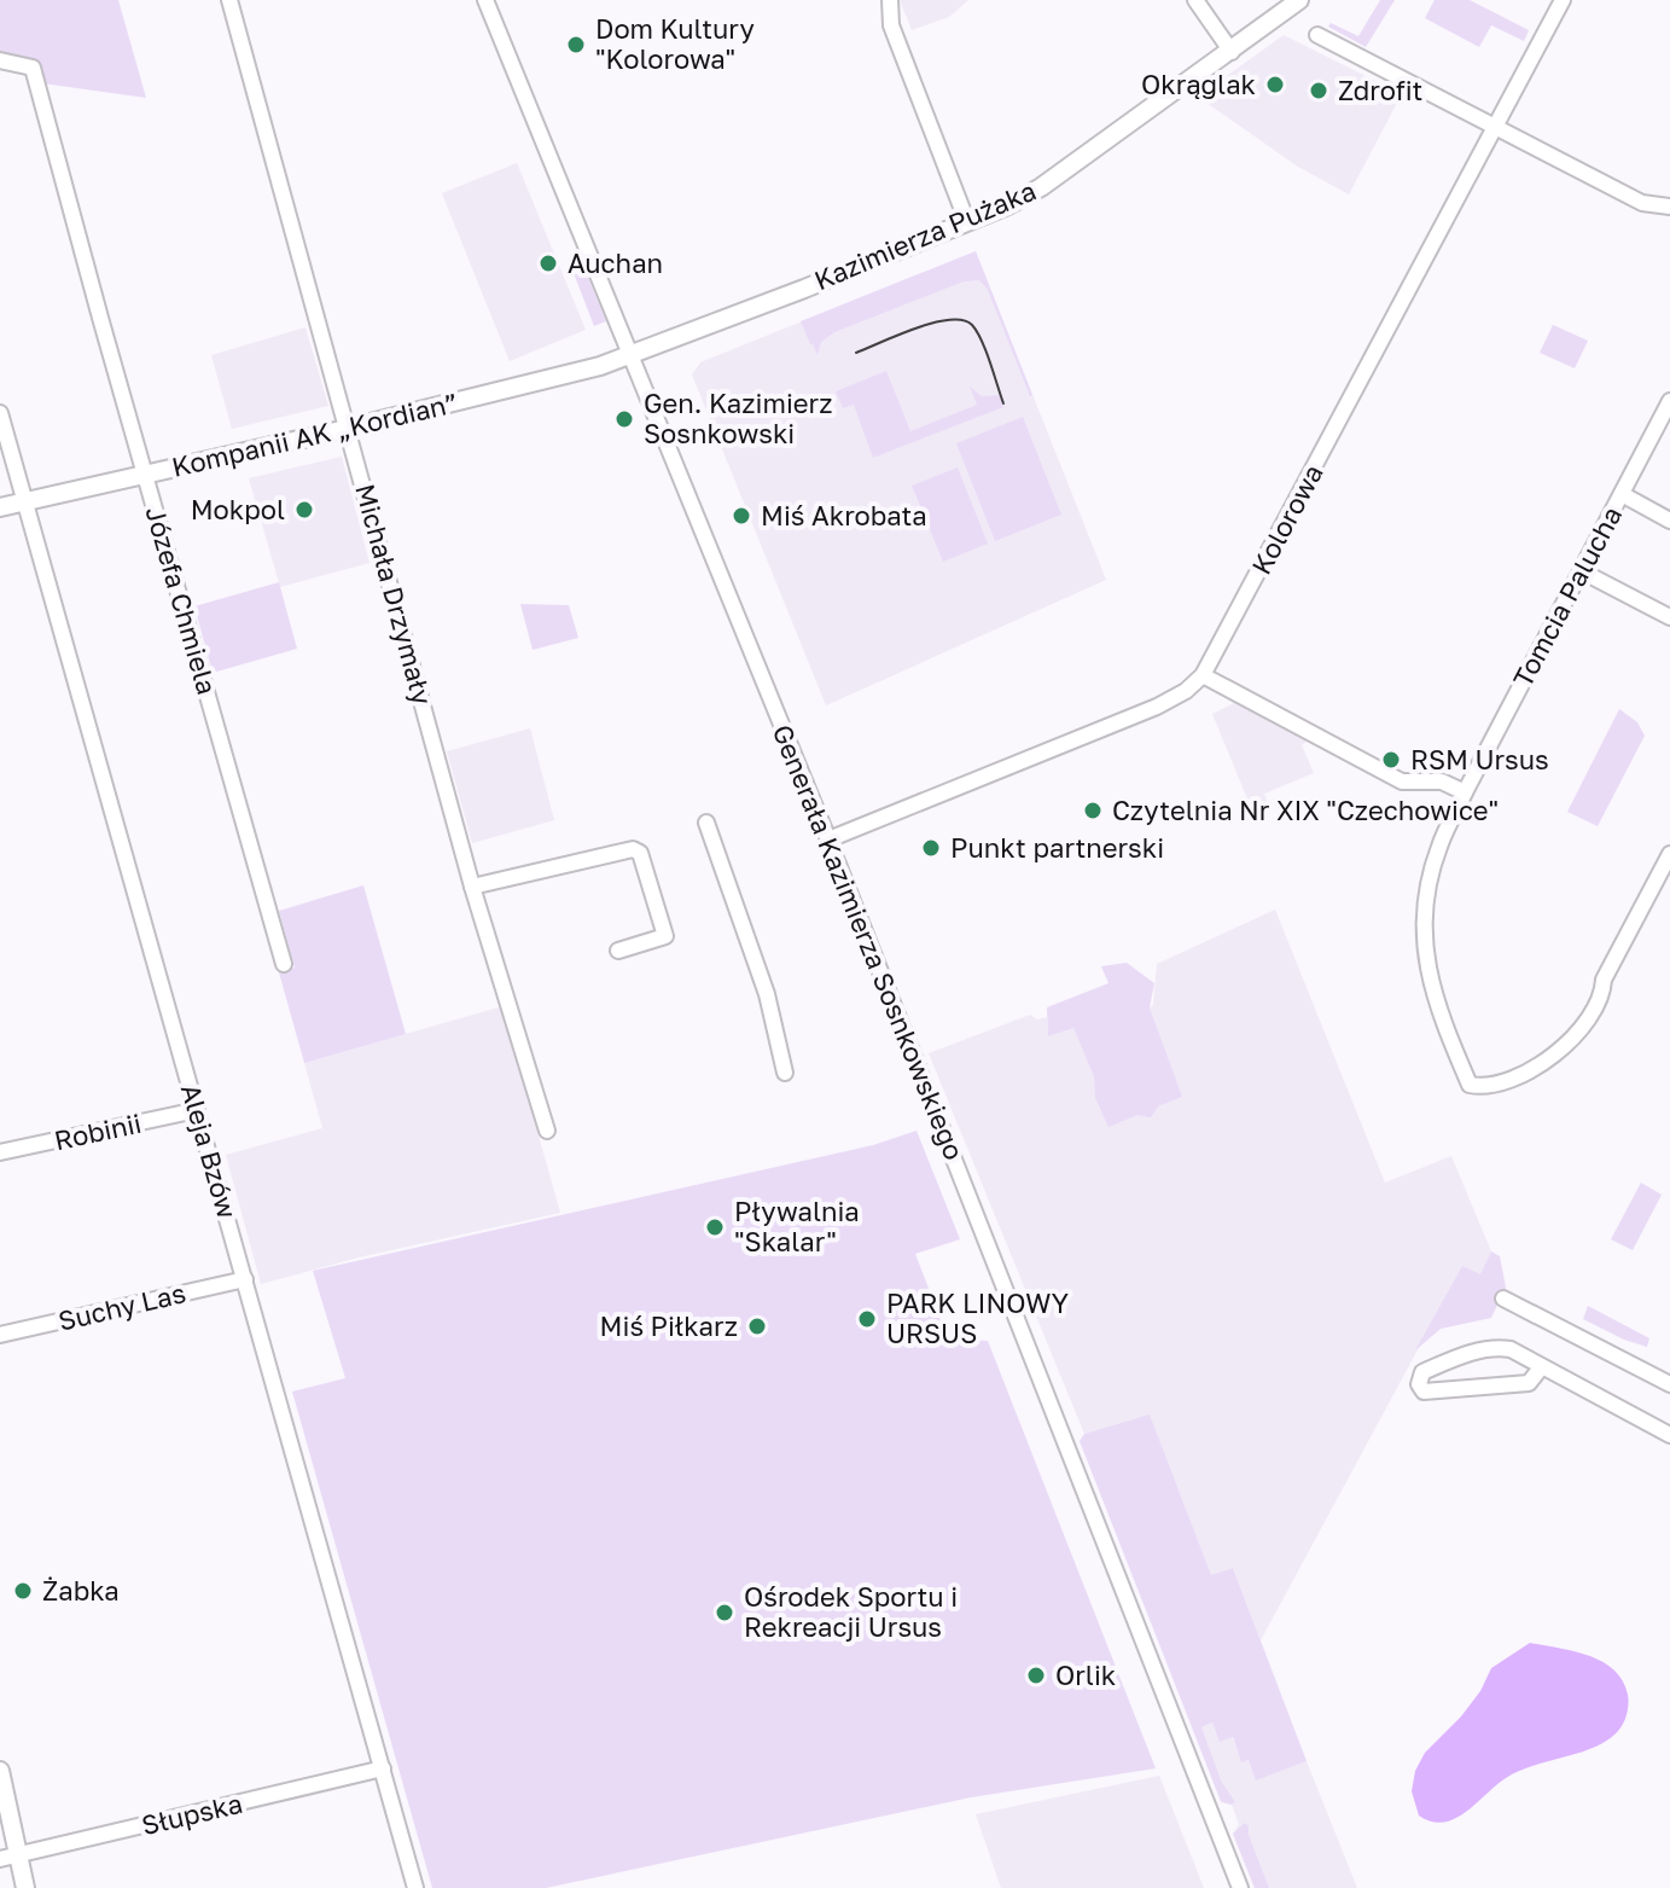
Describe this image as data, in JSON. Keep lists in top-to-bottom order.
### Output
{
  "streets": {
    "street": [
      "Kazimierza Pużaka",
      "Kompanii AK „Kordian”",
      "Kolorowa",
      "Michała Drzymały",
      "Tomcia Palucha",
      "Józefa Chmiela",
      "Generała Kazimierza Sosnkowskiego",
      "Robinii",
      "Aleja Bzów",
      "Suchy Las",
      "Słupska"
    ]
  },
  "crossings": [
    ["Kazimierza Pużaka", "Kompanii AK „Kordian”"],
    ["Kazimierza Pużaka", "Generała Kazimierza Sosnkowskiego"],
    ["Kompanii AK „Kordian”", "Michała Drzymały"],
    ["Kompanii AK „Kordian”", "Józefa Chmiela"],
    ["Kompanii AK „Kordian”", "Generała Kazimierza Sosnkowskiego"],
    ["Kompanii AK „Kordian”", "Aleja Bzów"],
    ["Kolorowa", "Generała Kazimierza Sosnkowskiego"],
    ["Robinii", "Aleja Bzów"],
    ["Aleja Bzów", "Suchy Las"],
    ["Aleja Bzów", "Słupska"]
  ],
  "places": [
    "Dom Kultury \"Kolorowa\"",
    "Okrąglak",
    "Zdrofit",
    "Auchan",
    "Gen. Kazimierz Sosnkowski",
    "Mokpol",
    "Miś Akrobata",
    "RSM Ursus",
    "Czytelnia Nr XIX \"Czechowice\"",
    "Punkt partnerski",
    "Pływalnia \"Skalar\"",
    "PARK LINOWY URSUS",
    "Miś Piłkarz",
    "Żabka",
    "Ośrodek Sportu i Rekreacji Ursus",
    "Orlik"
  ]
}
